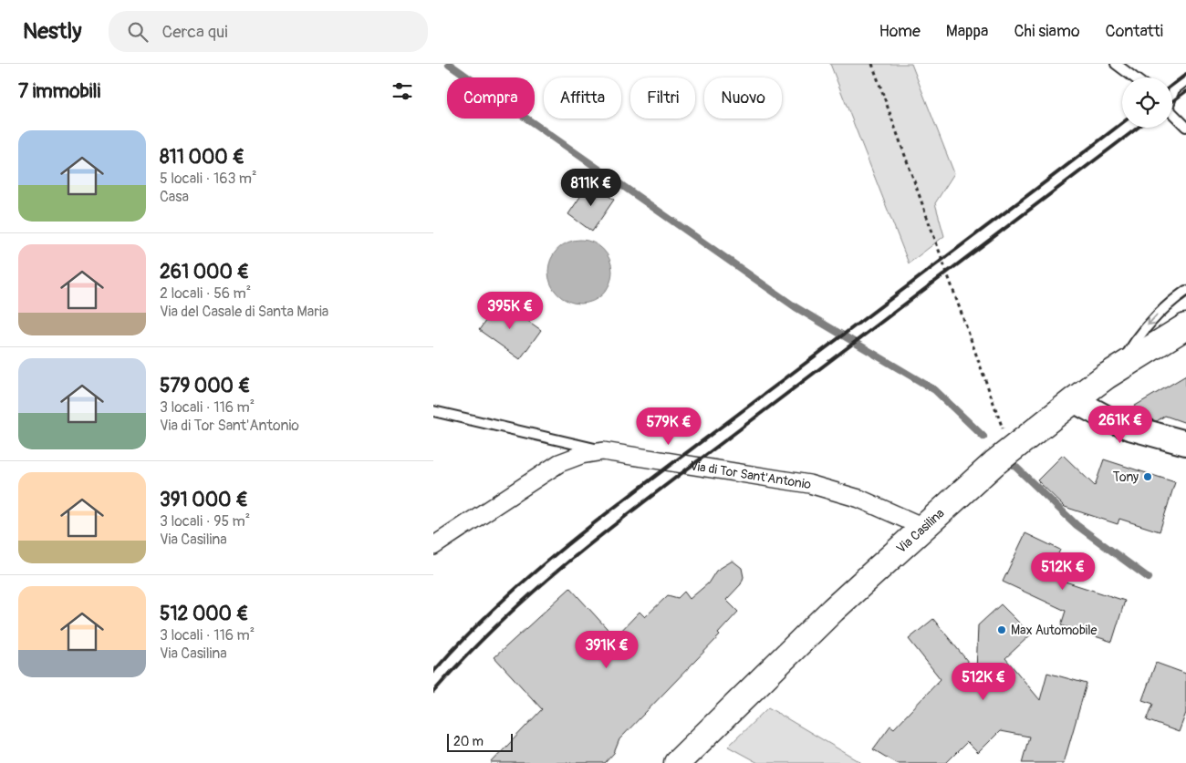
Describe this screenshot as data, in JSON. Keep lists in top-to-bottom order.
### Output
{
  "streets": {
    "main road": ["Via Casilina"],
    "street": ["Via di Tor Sant'Antonio"]
  },
  "crossings": [
    ["Via di Tor Sant'Antonio", "Via Casilina"]
  ],
  "places": ["Tony", "Max Automobile"],
  "scale_bar": "20 m",
  "page": {
    "header": "Nestly",
    "search": "Cerca qui",
    "nav": [
      "Home",
      "Mappa",
      "Chi siamo",
      "Contatti"
    ],
    "heading": "7 immobili",
    "chip": [
      "Compra",
      "Affitta",
      "Filtri",
      "Nuovo"
    ],
    "list": [
      {
        "name": "811 000 €",
        "note": "5 locali · 163 m² · Casa"
      },
      {
        "name": "261 000 €",
        "note": "2 locali · 56 m² · Via del Casale di Santa Maria"
      },
      {
        "name": "579 000 €",
        "note": "3 locali · 116 m² · Via di Tor Sant'Antonio"
      },
      {
        "name": "391 000 €",
        "note": "3 locali · 95 m² · Via Casilina"
      },
      {
        "name": "512 000 €",
        "note": "3 locali · 116 m² · Via Casilina"
      }
    ],
    "price": [
      "811K €",
      "395K €",
      "261K €",
      "579K €",
      "512K €",
      "391K €",
      "512K €"
    ],
    "scale": "20 m"
  }
}
